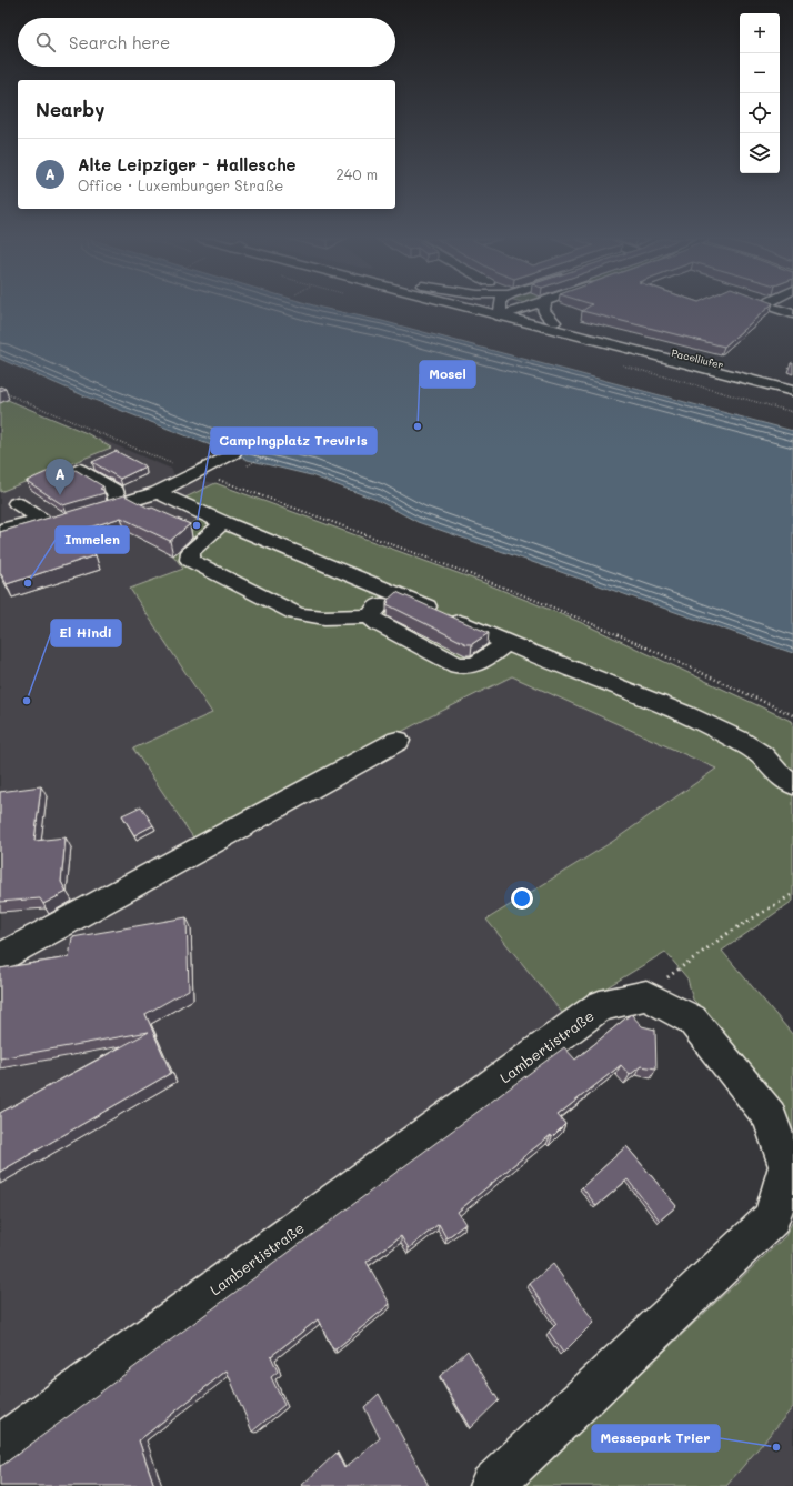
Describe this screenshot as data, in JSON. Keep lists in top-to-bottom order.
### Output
{
  "streets": {
    "street": ["Pacelliufer", "Lambertistraße"]
  },
  "places": [
    "Mosel",
    "Campingplatz Treviris",
    "Immelen",
    "El Hindi",
    "Messepark Trier"
  ],
  "page": {
    "map_buttons": ["+", "−"],
    "search": "Search here",
    "heading": "Nearby",
    "list": [
      {
        "mark": "A",
        "name": "Alte Leipziger - Hallesche",
        "note": "Office · Luxemburger Straße",
        "value": "240 m"
      }
    ],
    "pins": "A"
  }
}
